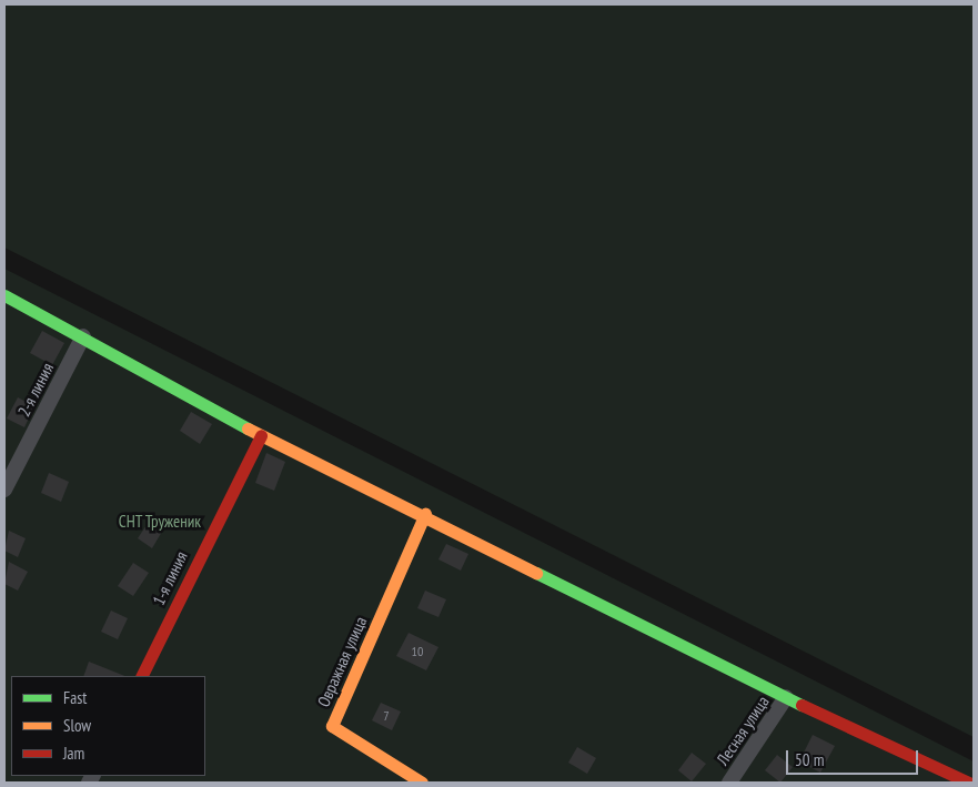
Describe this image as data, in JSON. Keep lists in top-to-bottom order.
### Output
{
  "streets": {
    "street": [
      "2-я линия",
      "1-я линия",
      "Овражная улица",
      "Лесная улица"
    ]
  },
  "parks": ["СНТ Труженик"],
  "house_numbers": ["10", "7"],
  "legend": ["Fast", "Slow", "Jam"],
  "scale_bar": "50 m"
}
